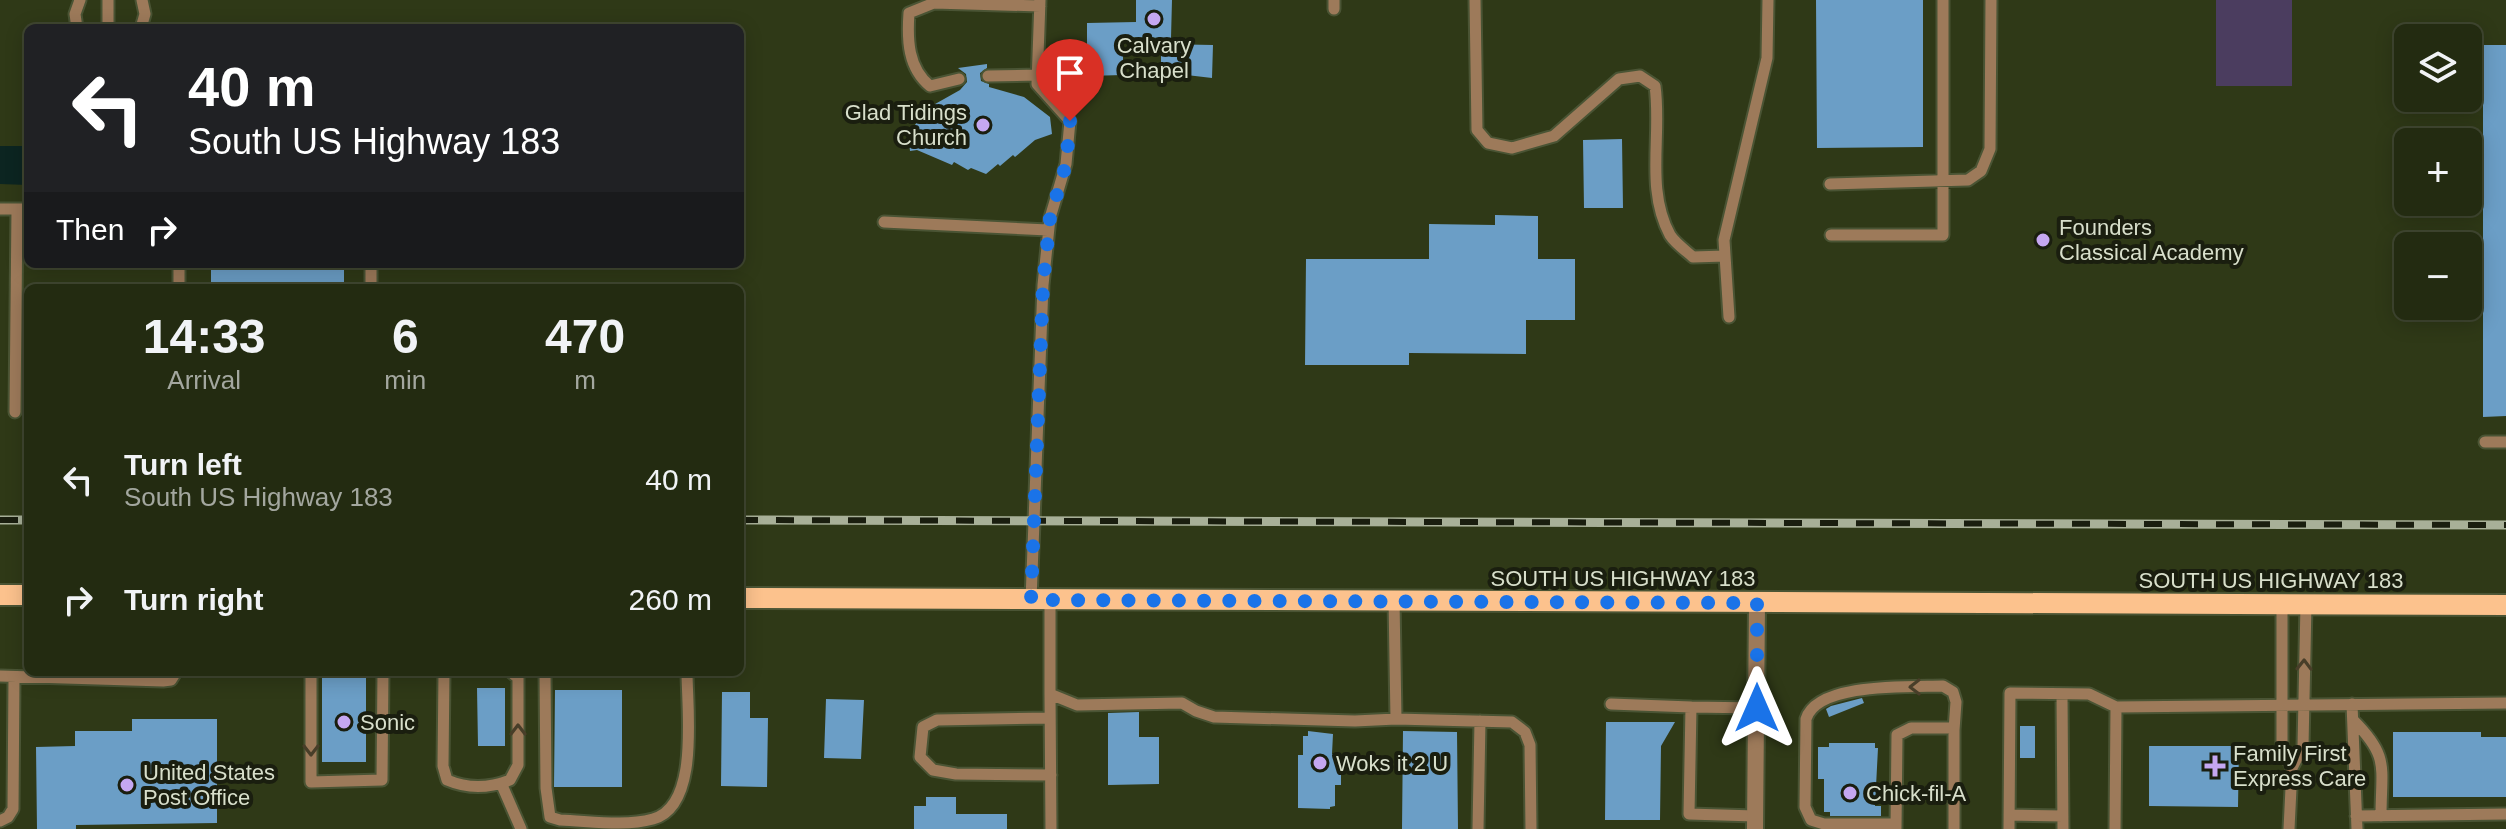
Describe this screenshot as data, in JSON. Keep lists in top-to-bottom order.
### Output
{
  "streets": {
    "main road": ["SOUTH US HIGHWAY 183"]
  },
  "places": {
    "other": [
      "Calvary Chapel",
      "Glad Tidings Church",
      "Founders Classical Academy",
      "Sonic",
      "Woks it 2 U",
      "United States Post Office",
      "Chick-fil-A"
    ],
    "health": ["Family First Express Care"]
  },
  "page": {
    "map_buttons": ["+", "−"],
    "turn": ["40 m", "South US Highway 183"],
    "then": "Then",
    "eta": [
      "14:33",
      "Arrival",
      "6",
      "min",
      "470",
      "m"
    ],
    "list": [
      {
        "name": "Turn left",
        "note": "South US Highway 183",
        "value": "40 m"
      },
      {
        "name": "Turn right",
        "value": "260 m"
      }
    ]
  }
}
